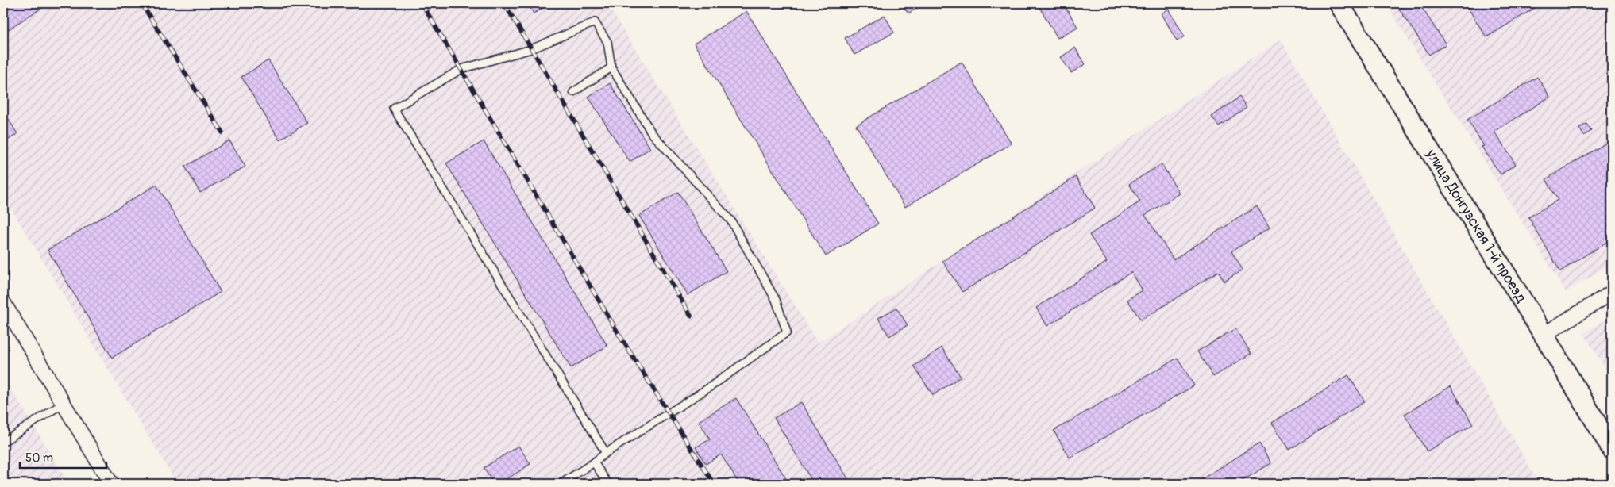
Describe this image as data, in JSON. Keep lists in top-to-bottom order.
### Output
{
  "streets": {
    "street": ["улица Донгузская 1-й проезд"]
  },
  "scale_bar": "50 m"
}
